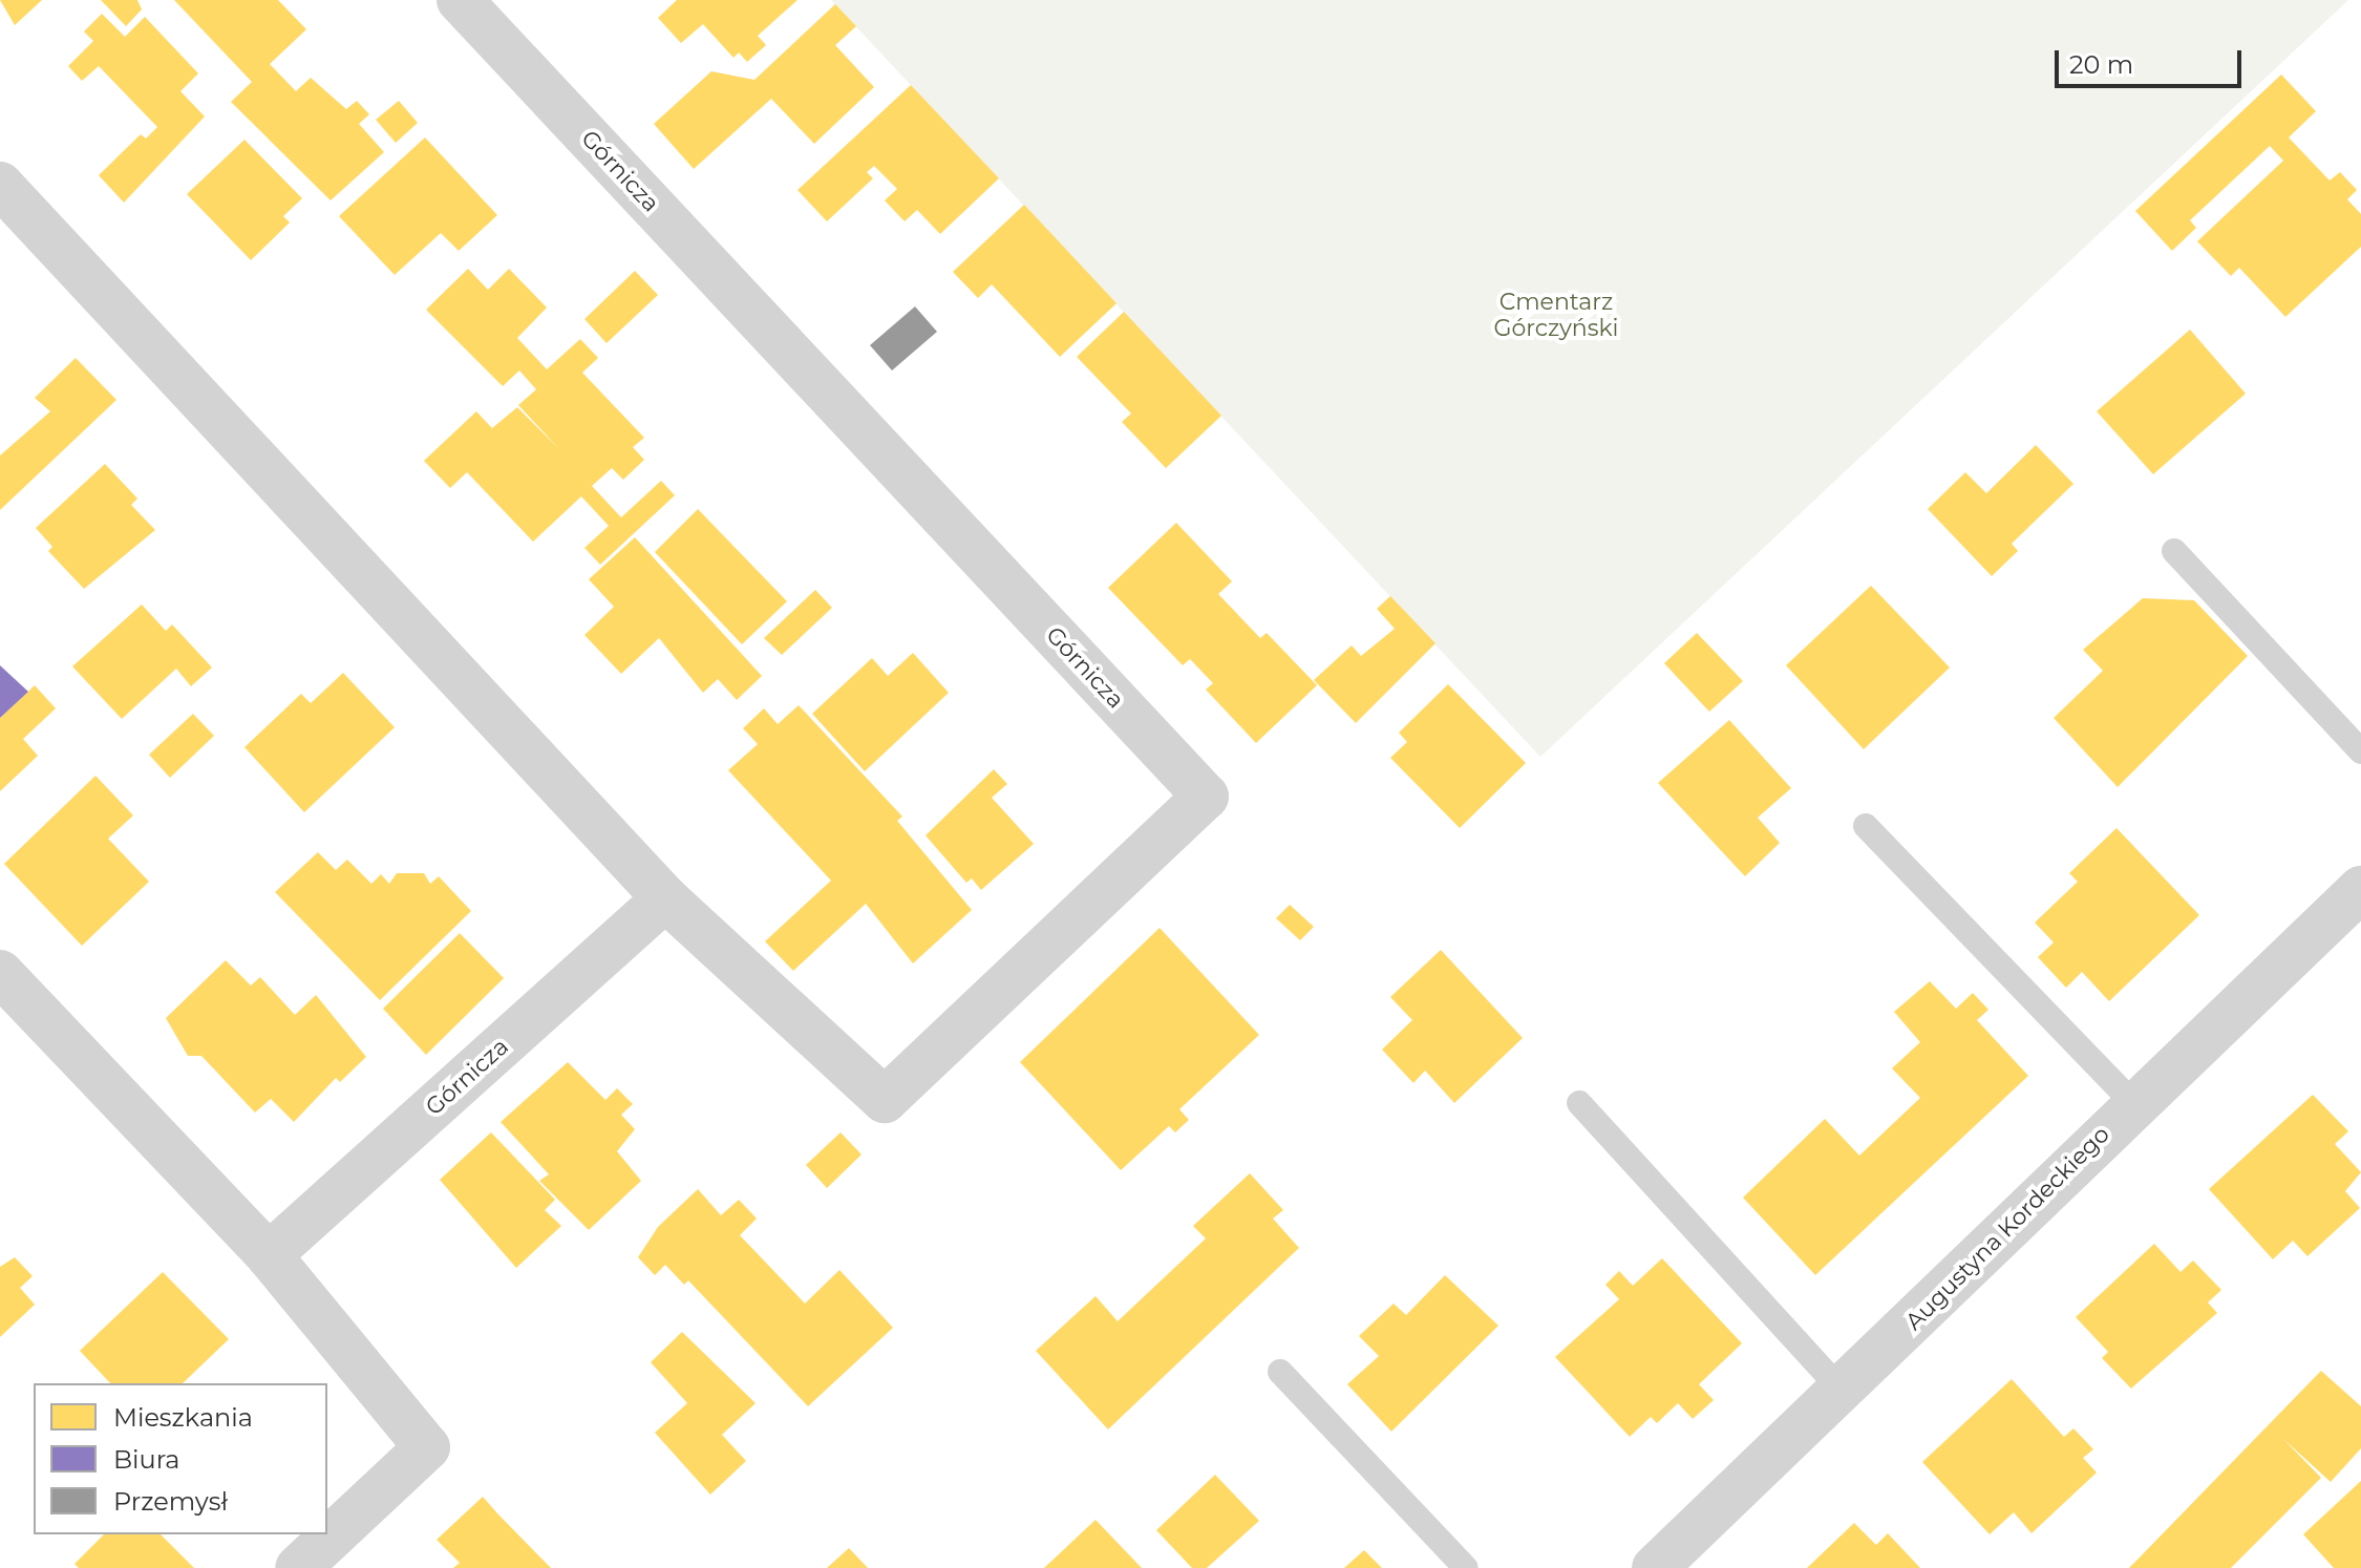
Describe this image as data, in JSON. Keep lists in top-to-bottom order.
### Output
{
  "streets": {
    "street": ["Górnicza", "Augustyna Kordeckiego"]
  },
  "parks": ["Cmentarz Górczyński"],
  "legend": ["Mieszkania", "Biura", "Przemysł"],
  "scale_bar": "20 m"
}
